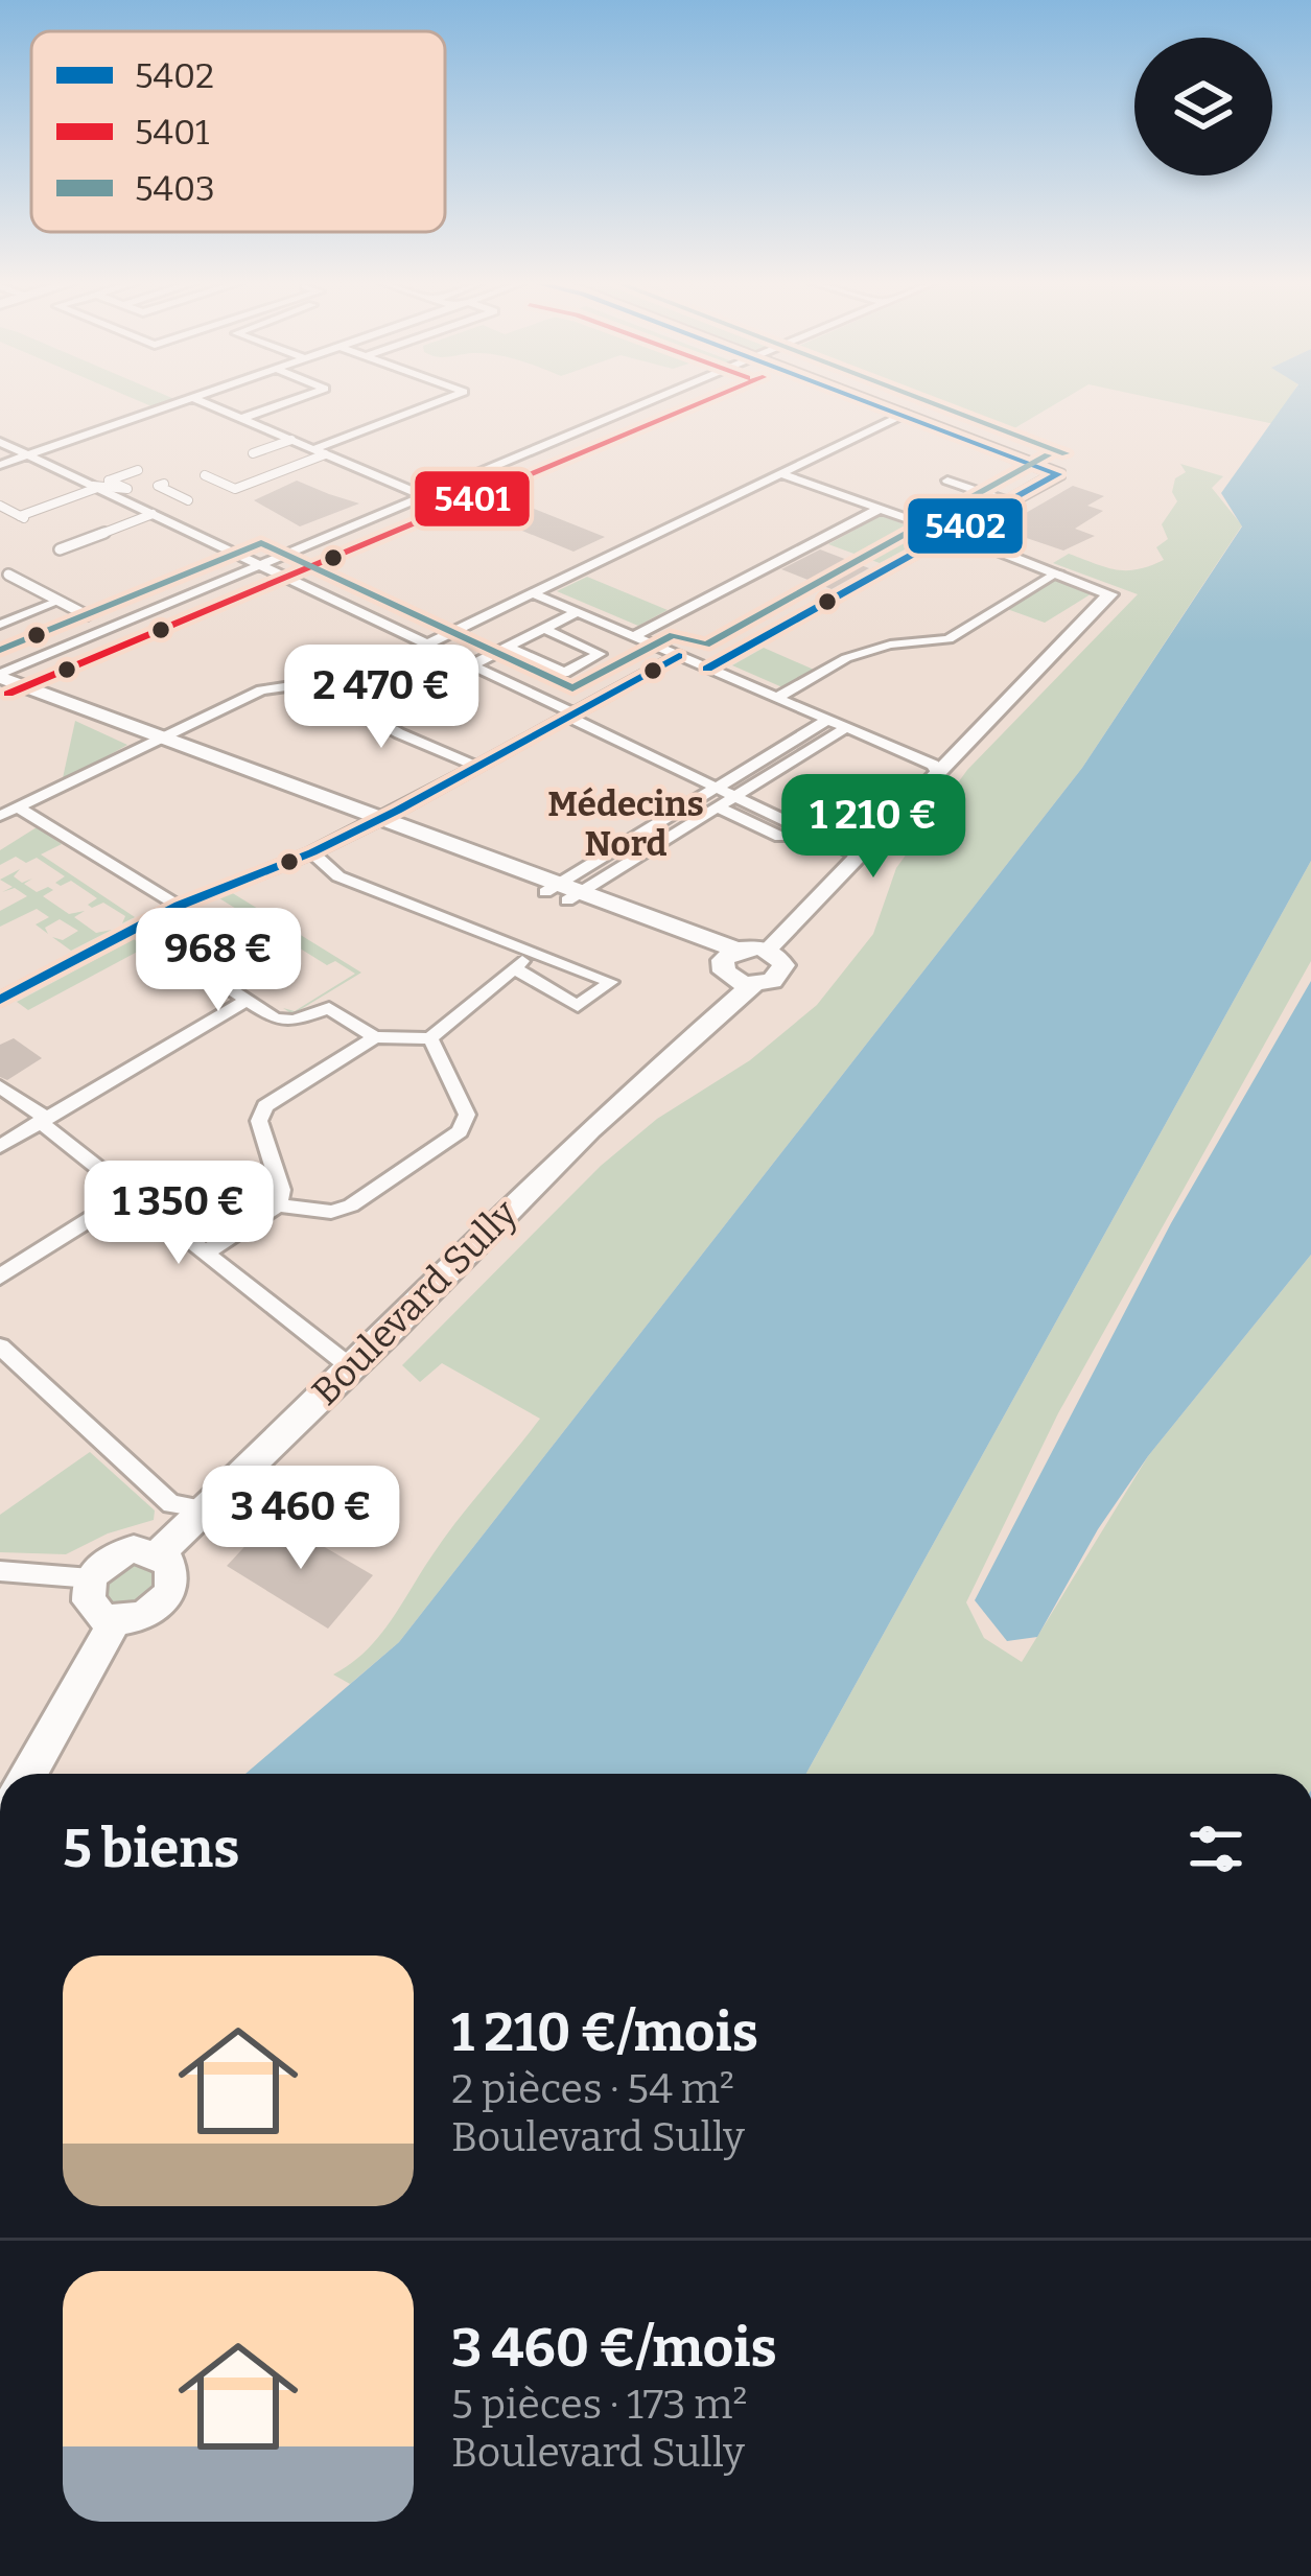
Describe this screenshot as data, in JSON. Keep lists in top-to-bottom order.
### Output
{
  "streets": {
    "main road": ["Boulevard Sully"]
  },
  "districts": ["Médecins Nord"],
  "lines": ["transit line 5402", "transit line 5401", "transit line 5403"],
  "legend": ["5402", "5401", "5403"],
  "page": {
    "price": [
      "2 470 €",
      "1 210 €",
      "968 €",
      "1 350 €",
      "3 460 €"
    ],
    "heading": "5 biens",
    "list": [
      {
        "name": "1 210 €/mois",
        "note": "2 pièces · 54 m² · Boulevard Sully"
      },
      {
        "name": "3 460 €/mois",
        "note": "5 pièces · 173 m² · Boulevard Sully"
      }
    ]
  }
}
